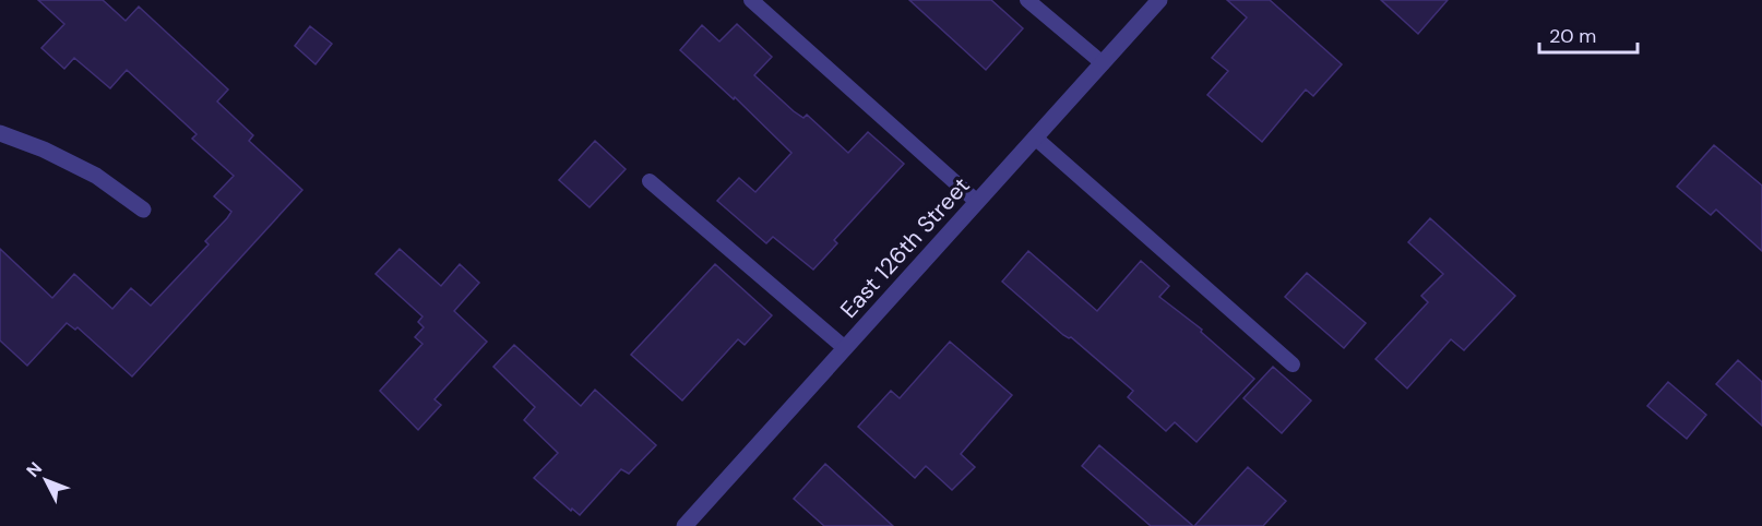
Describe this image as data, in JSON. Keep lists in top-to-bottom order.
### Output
{
  "streets": {
    "street": ["East 126th Street"]
  },
  "scale_bar": "20 m",
  "north": "top left"
}
